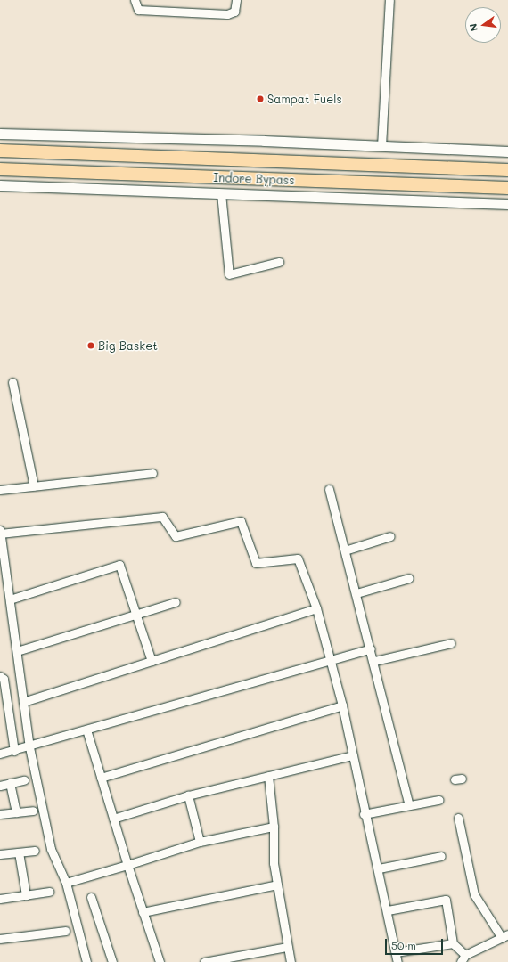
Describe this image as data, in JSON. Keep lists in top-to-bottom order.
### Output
{
  "streets": {
    "highway": ["Indore Bypass"]
  },
  "places": ["Sampat Fuels", "Big Basket"],
  "scale_bar": "50 m",
  "north": "left"
}
